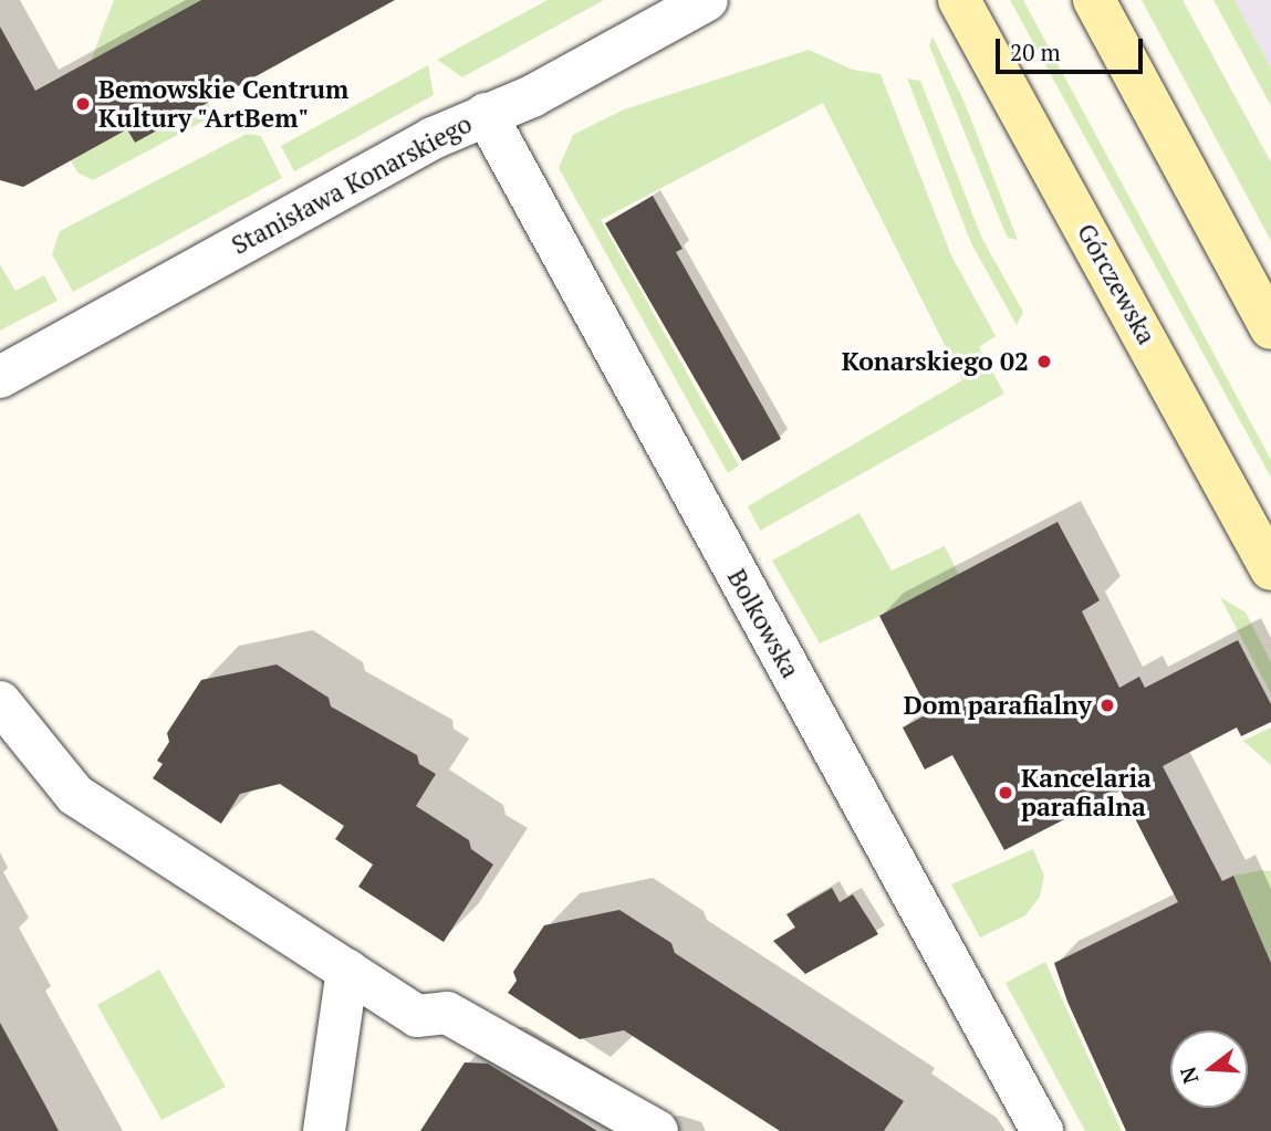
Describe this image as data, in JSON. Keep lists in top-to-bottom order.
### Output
{
  "streets": {
    "main road": ["Górczewska"],
    "street": ["Stanisława Konarskiego", "Bolkowska"]
  },
  "crossings": [
    ["Stanisława Konarskiego", "Bolkowska"]
  ],
  "places": [
    "Bemowskie Centrum Kultury \"ArtBem\"",
    "Konarskiego 02",
    "Dom parafialny",
    "Kancelaria parafialna"
  ],
  "scale_bar": "20 m",
  "north": "left"
}
